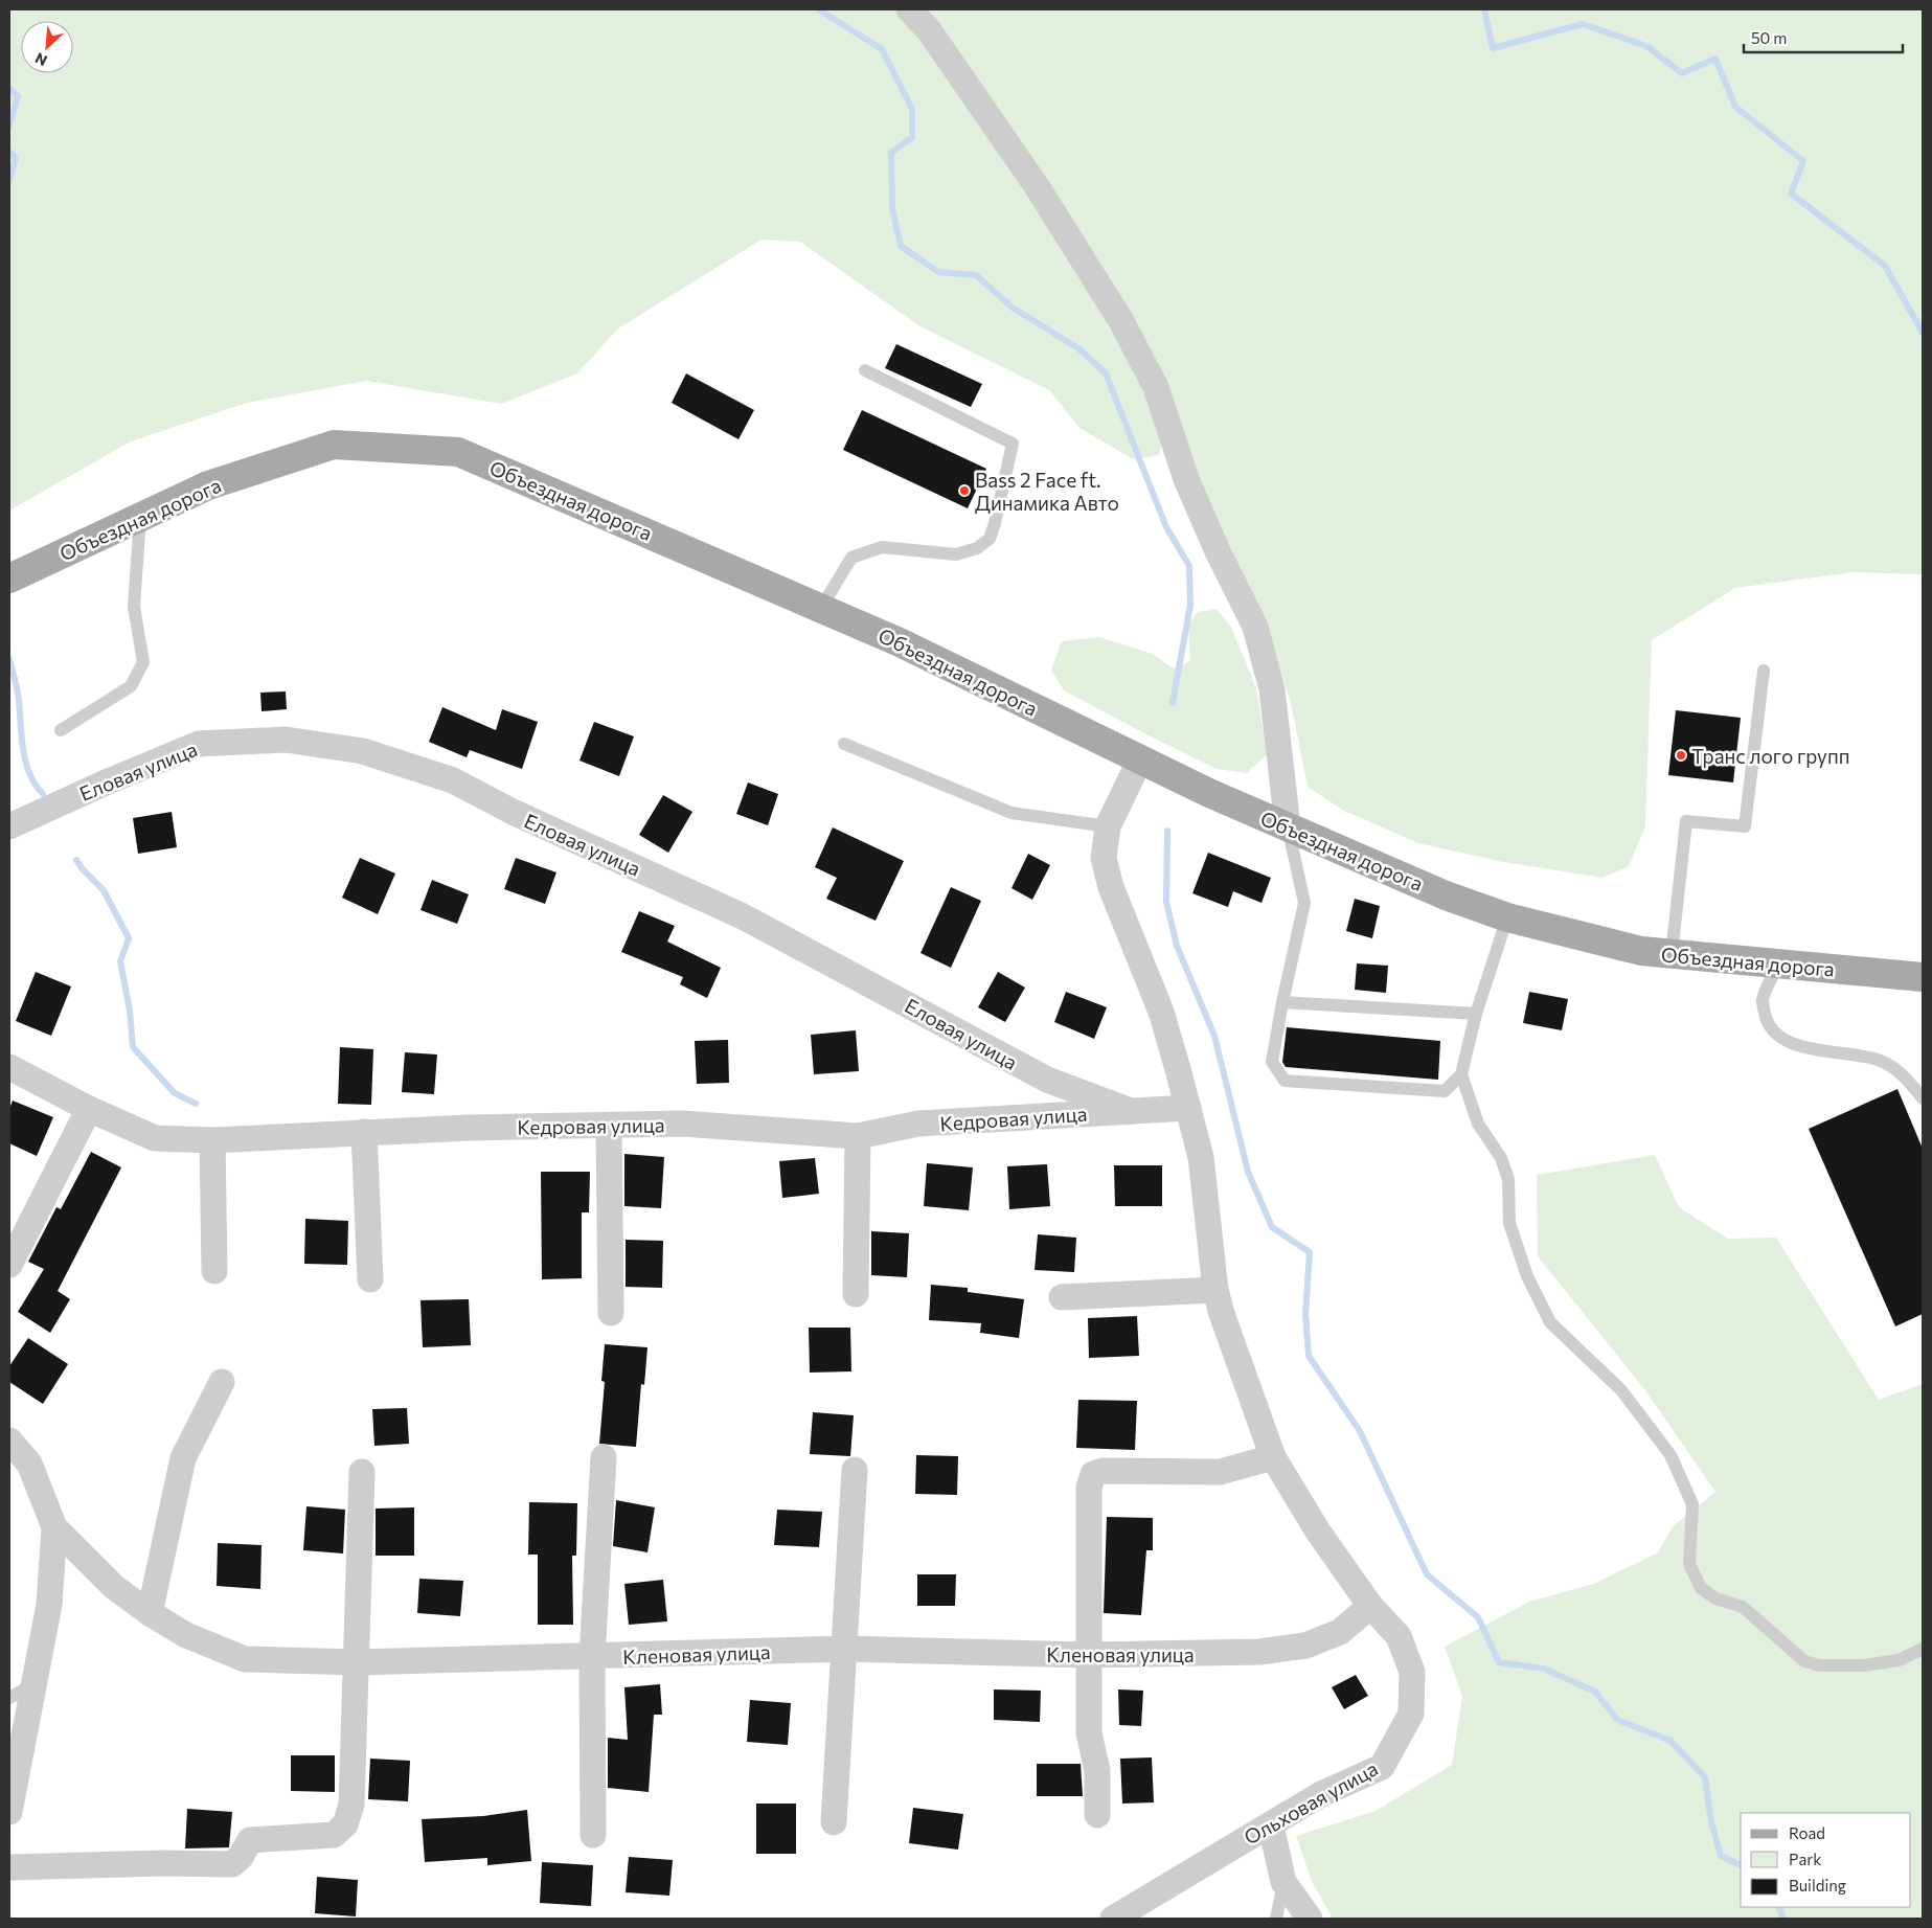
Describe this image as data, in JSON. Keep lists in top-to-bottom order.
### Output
{
  "streets": {
    "main road": ["Объездная дорога"],
    "street": [
      "Еловая улица",
      "Кедровая улица",
      "Кленовая улица",
      "Ольховая улица"
    ]
  },
  "crossings": [
    ["Объездная дорога", "Ольховая улица"],
    ["Еловая улица", "Кедровая улица"],
    ["Кедровая улица", "Ольховая улица"],
    ["Кленовая улица", "Ольховая улица"]
  ],
  "places": ["Bass 2 Face ft. Динамика Авто", "Транс лого групп"],
  "legend": ["Road", "Park", "Building"],
  "scale_bar": "50 m",
  "north": "bottom left"
}
